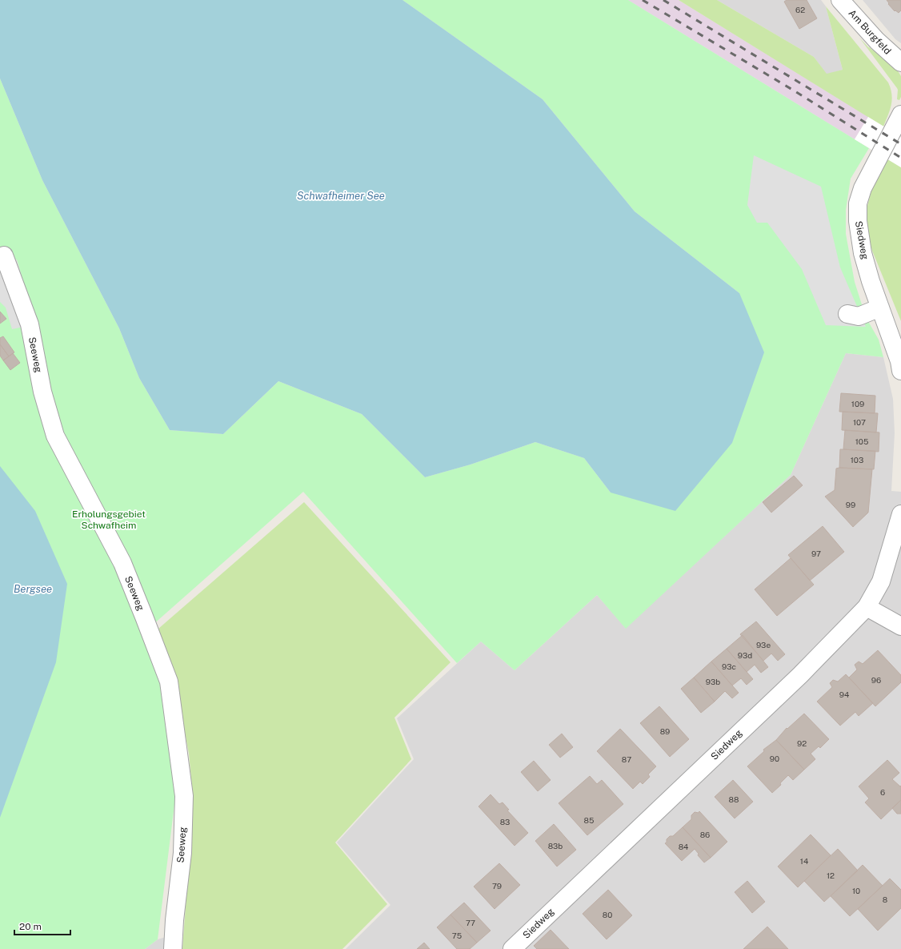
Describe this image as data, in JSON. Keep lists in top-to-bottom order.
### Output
{
  "streets": {
    "street": ["Am Burgfeld", "Siedweg", "Seeweg"]
  },
  "water": ["Schwafheimer See", "Bergsee"],
  "parks": ["Erholungsgebiet Schwafheim"],
  "house_numbers": [
    "62",
    "109",
    "107",
    "105",
    "103",
    "99",
    "97",
    "93e",
    "93d",
    "93c",
    "96",
    "93b",
    "94",
    "89",
    "92",
    "90",
    "87",
    "6",
    "88",
    "85",
    "83",
    "86",
    "83b",
    "84",
    "14",
    "12",
    "79",
    "10",
    "8",
    "80",
    "77",
    "75"
  ],
  "scale_bar": "20 m"
}
